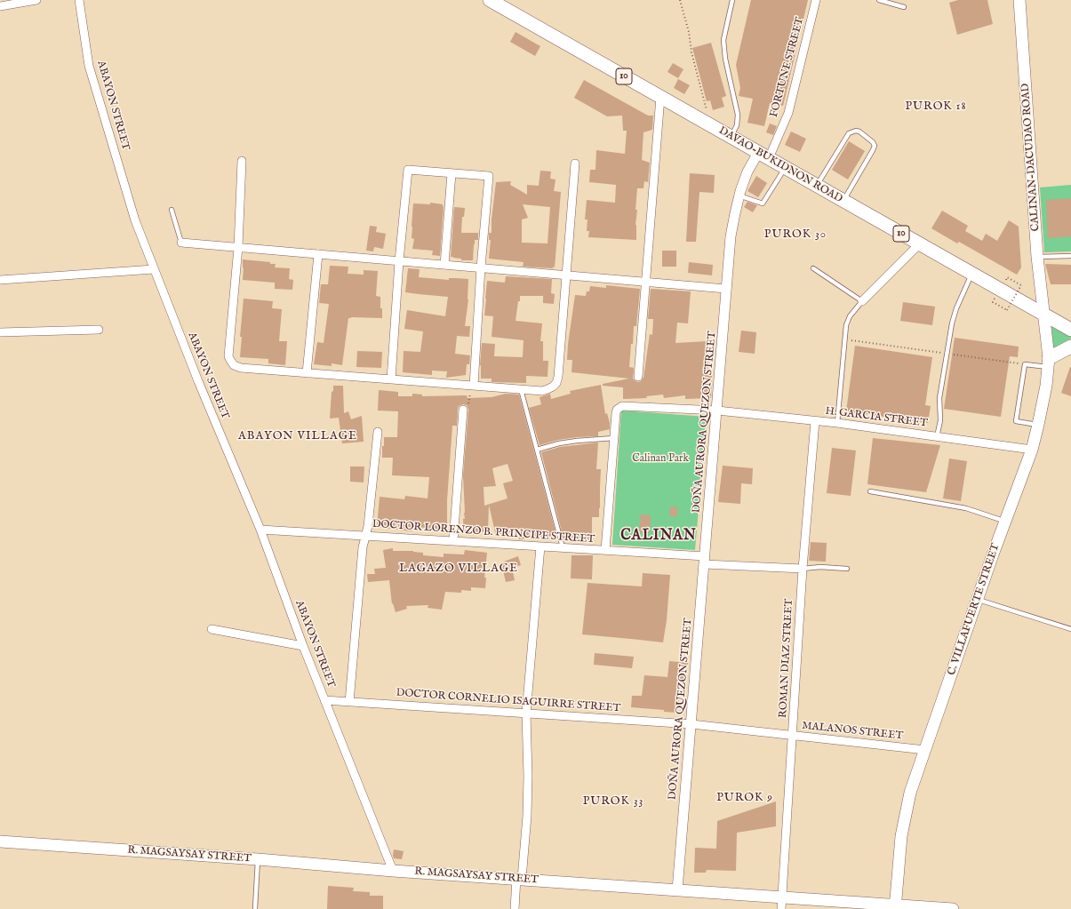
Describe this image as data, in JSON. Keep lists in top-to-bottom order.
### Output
{
  "streets": {
    "highway": ["10", "DAVAO-BUKIDNON ROAD"],
    "main road": ["CALINAN-DACUDAO ROAD", "C. VILLAFUERTE STREET", "R. MAGSAYSAY STREET"],
    "street": [
      "FORTUNE STREET",
      "ABAYON STREET",
      "H. GARCIA STREET",
      "DOÑA AURORA QUEZON STREET",
      "DOCTOR LORENZO B. PRINCIPE STREET",
      "ROMAN DIAZ STREET",
      "DOCTOR CORNELIO ISAGUIRRE STREET",
      "MALANOS STREET"
    ]
  },
  "crossings": [
    ["FORTUNE STREET", "DAVAO-BUKIDNON ROAD"],
    ["FORTUNE STREET", "DOÑA AURORA QUEZON STREET"],
    ["ABAYON STREET", "DOCTOR LORENZO B. PRINCIPE STREET"],
    ["ABAYON STREET", "DOCTOR CORNELIO ISAGUIRRE STREET"],
    ["ABAYON STREET", "R. MAGSAYSAY STREET"],
    ["CALINAN-DACUDAO ROAD", "DAVAO-BUKIDNON ROAD"],
    ["CALINAN-DACUDAO ROAD", "C. VILLAFUERTE STREET"],
    ["DAVAO-BUKIDNON ROAD", "DOÑA AURORA QUEZON STREET"],
    ["DAVAO-BUKIDNON ROAD", "C. VILLAFUERTE STREET"],
    ["H. GARCIA STREET", "DOÑA AURORA QUEZON STREET"],
    ["H. GARCIA STREET", "C. VILLAFUERTE STREET"],
    ["H. GARCIA STREET", "ROMAN DIAZ STREET"],
    ["DOÑA AURORA QUEZON STREET", "DOCTOR LORENZO B. PRINCIPE STREET"],
    ["DOÑA AURORA QUEZON STREET", "DOCTOR CORNELIO ISAGUIRRE STREET"],
    ["DOÑA AURORA QUEZON STREET", "MALANOS STREET"],
    ["DOÑA AURORA QUEZON STREET", "R. MAGSAYSAY STREET"],
    ["DOCTOR LORENZO B. PRINCIPE STREET", "ROMAN DIAZ STREET"],
    ["C. VILLAFUERTE STREET", "MALANOS STREET"],
    ["C. VILLAFUERTE STREET", "R. MAGSAYSAY STREET"],
    ["ROMAN DIAZ STREET", "MALANOS STREET"],
    ["ROMAN DIAZ STREET", "R. MAGSAYSAY STREET"],
    ["DOCTOR CORNELIO ISAGUIRRE STREET", "MALANOS STREET"]
  ],
  "districts": [
    "PUROK 18",
    "PUROK 30",
    "ABAYON VILLAGE",
    "CALINAN",
    "LAGAZO VILLAGE",
    "PUROK 9",
    "PUROK 33"
  ],
  "parks": ["Calinan Park"]
}
